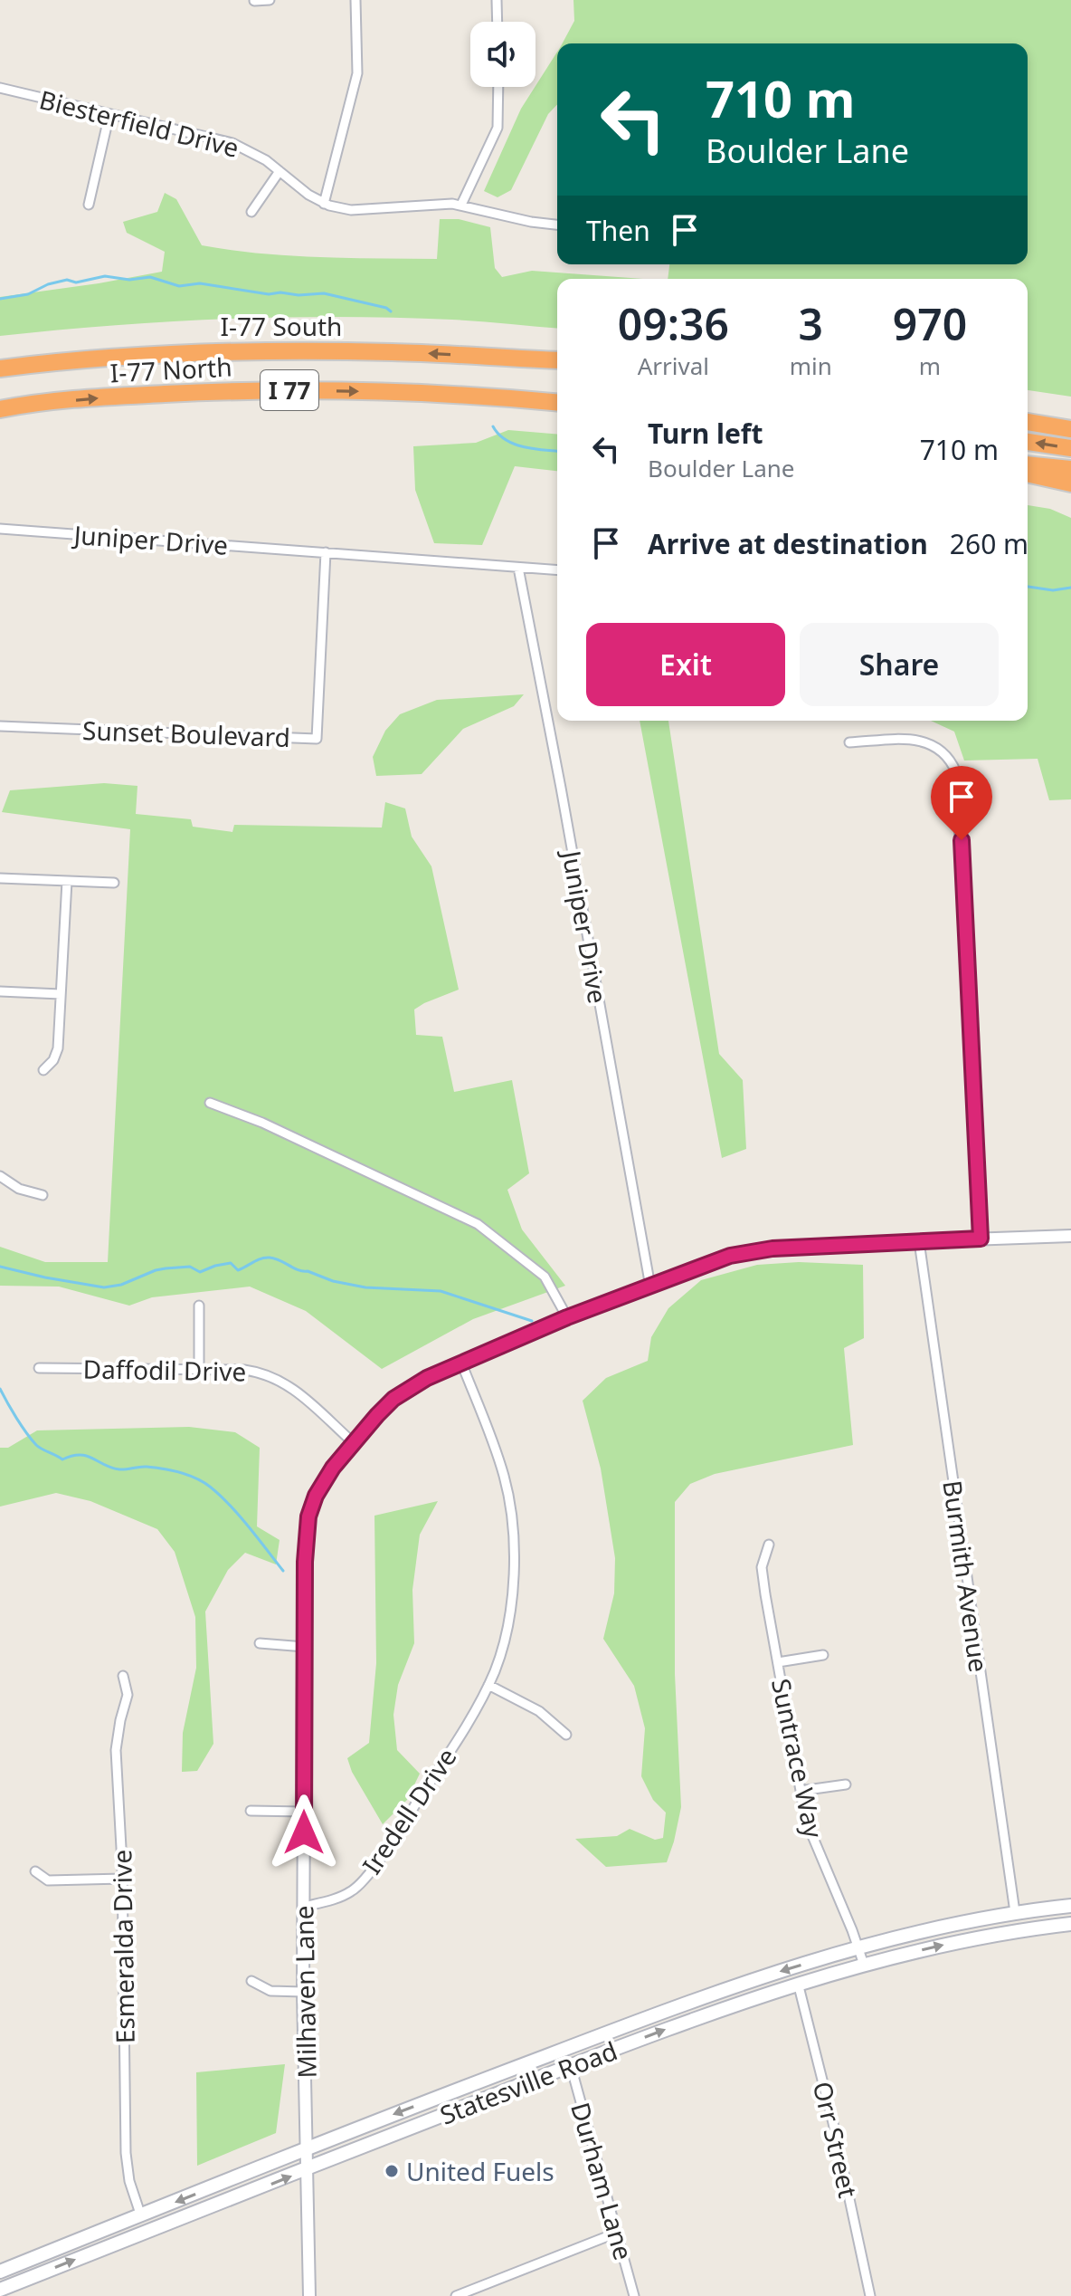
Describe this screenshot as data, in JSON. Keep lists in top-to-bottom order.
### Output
{
  "streets": {
    "highway": ["I-77 South", "I-77 North", "I 77"],
    "main road": ["Statesville Road"],
    "street": [
      "Biesterfield Drive",
      "Juniper Drive",
      "Sunset Boulevard",
      "Daffodil Drive",
      "Burmith Avenue",
      "Suntrace Way",
      "Iredell Drive",
      "Esmeralda Drive",
      "Milhaven Lane",
      "Orr Street",
      "Durham Lane"
    ]
  },
  "crossings": [
    ["I-77 South", "I 77"],
    ["Juniper Drive", "Sunset Boulevard"],
    ["Juniper Drive", "Milhaven Lane"],
    ["Daffodil Drive", "Milhaven Lane"],
    ["Burmith Avenue", "Milhaven Lane"],
    ["Burmith Avenue", "Statesville Road"],
    ["Suntrace Way", "Statesville Road"],
    ["Iredell Drive", "Milhaven Lane"],
    ["Esmeralda Drive", "Statesville Road"],
    ["Milhaven Lane", "Statesville Road"],
    ["Statesville Road", "Orr Street"],
    ["Statesville Road", "Durham Lane"]
  ],
  "one_way": ["I-77 South", "I-77 North"],
  "places": ["United Fuels"],
  "page": {
    "turn": ["710 m", "Boulder Lane"],
    "then": "Then",
    "eta": [
      "09:36",
      "Arrival",
      "3",
      "min",
      "970",
      "m"
    ],
    "list": [
      {
        "name": "Turn left",
        "note": "Boulder Lane",
        "value": "710 m"
      },
      {
        "name": "Arrive at destination",
        "value": "260 m"
      }
    ],
    "buttons": ["Exit", "Share"]
  }
}
